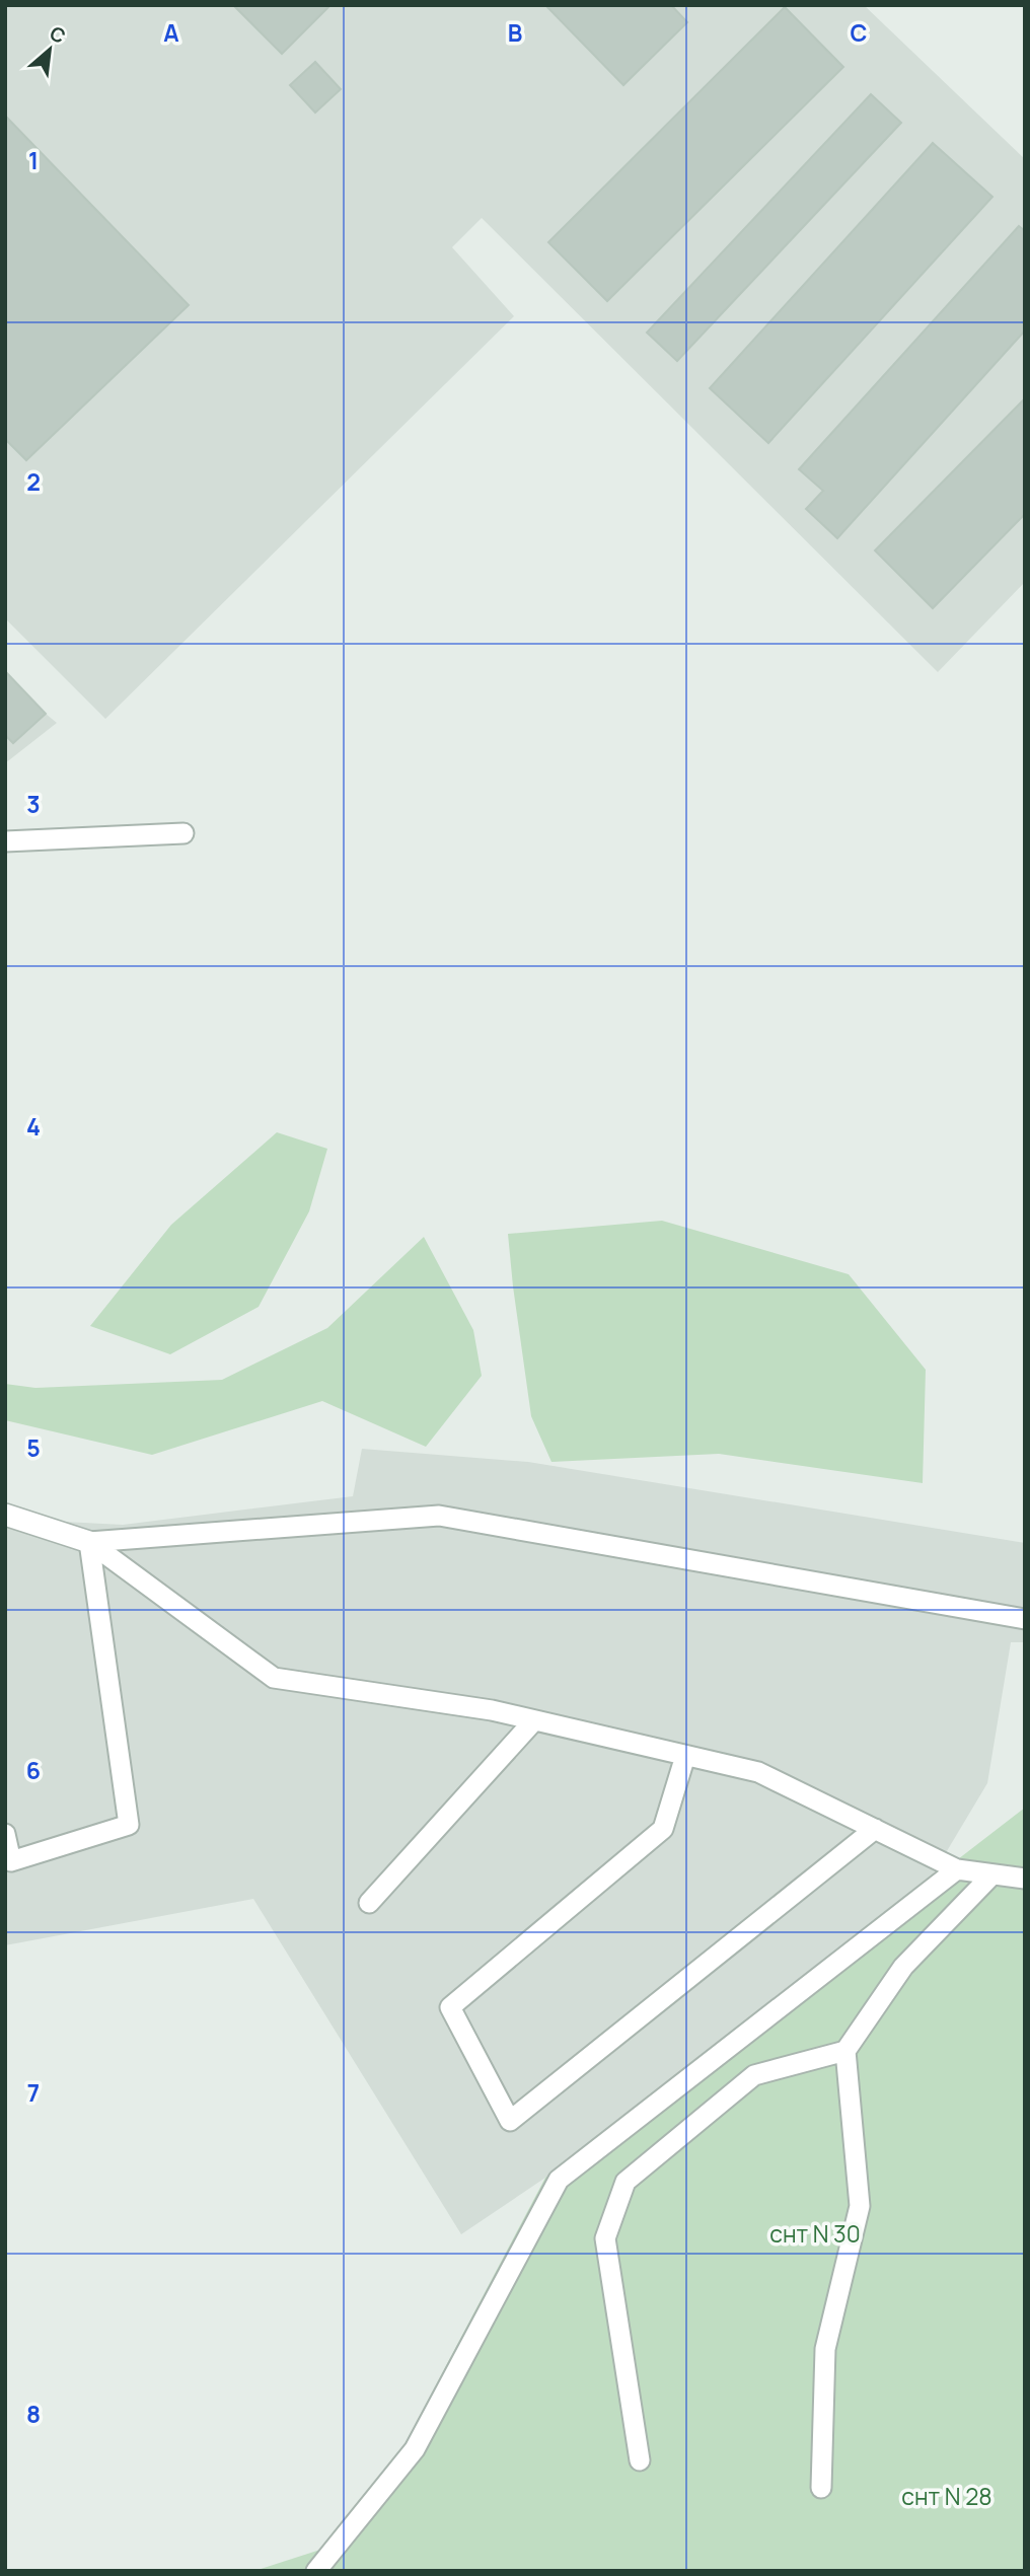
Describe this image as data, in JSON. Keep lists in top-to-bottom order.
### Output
{
  "parks": ["снт N 30", "снт N 28"],
  "north": "top right",
  "grid": {
    "columns": ["A", "B", "C"],
    "rows": [
      "1",
      "2",
      "3",
      "4",
      "5",
      "6",
      "7",
      "8"
    ]
  }
}
